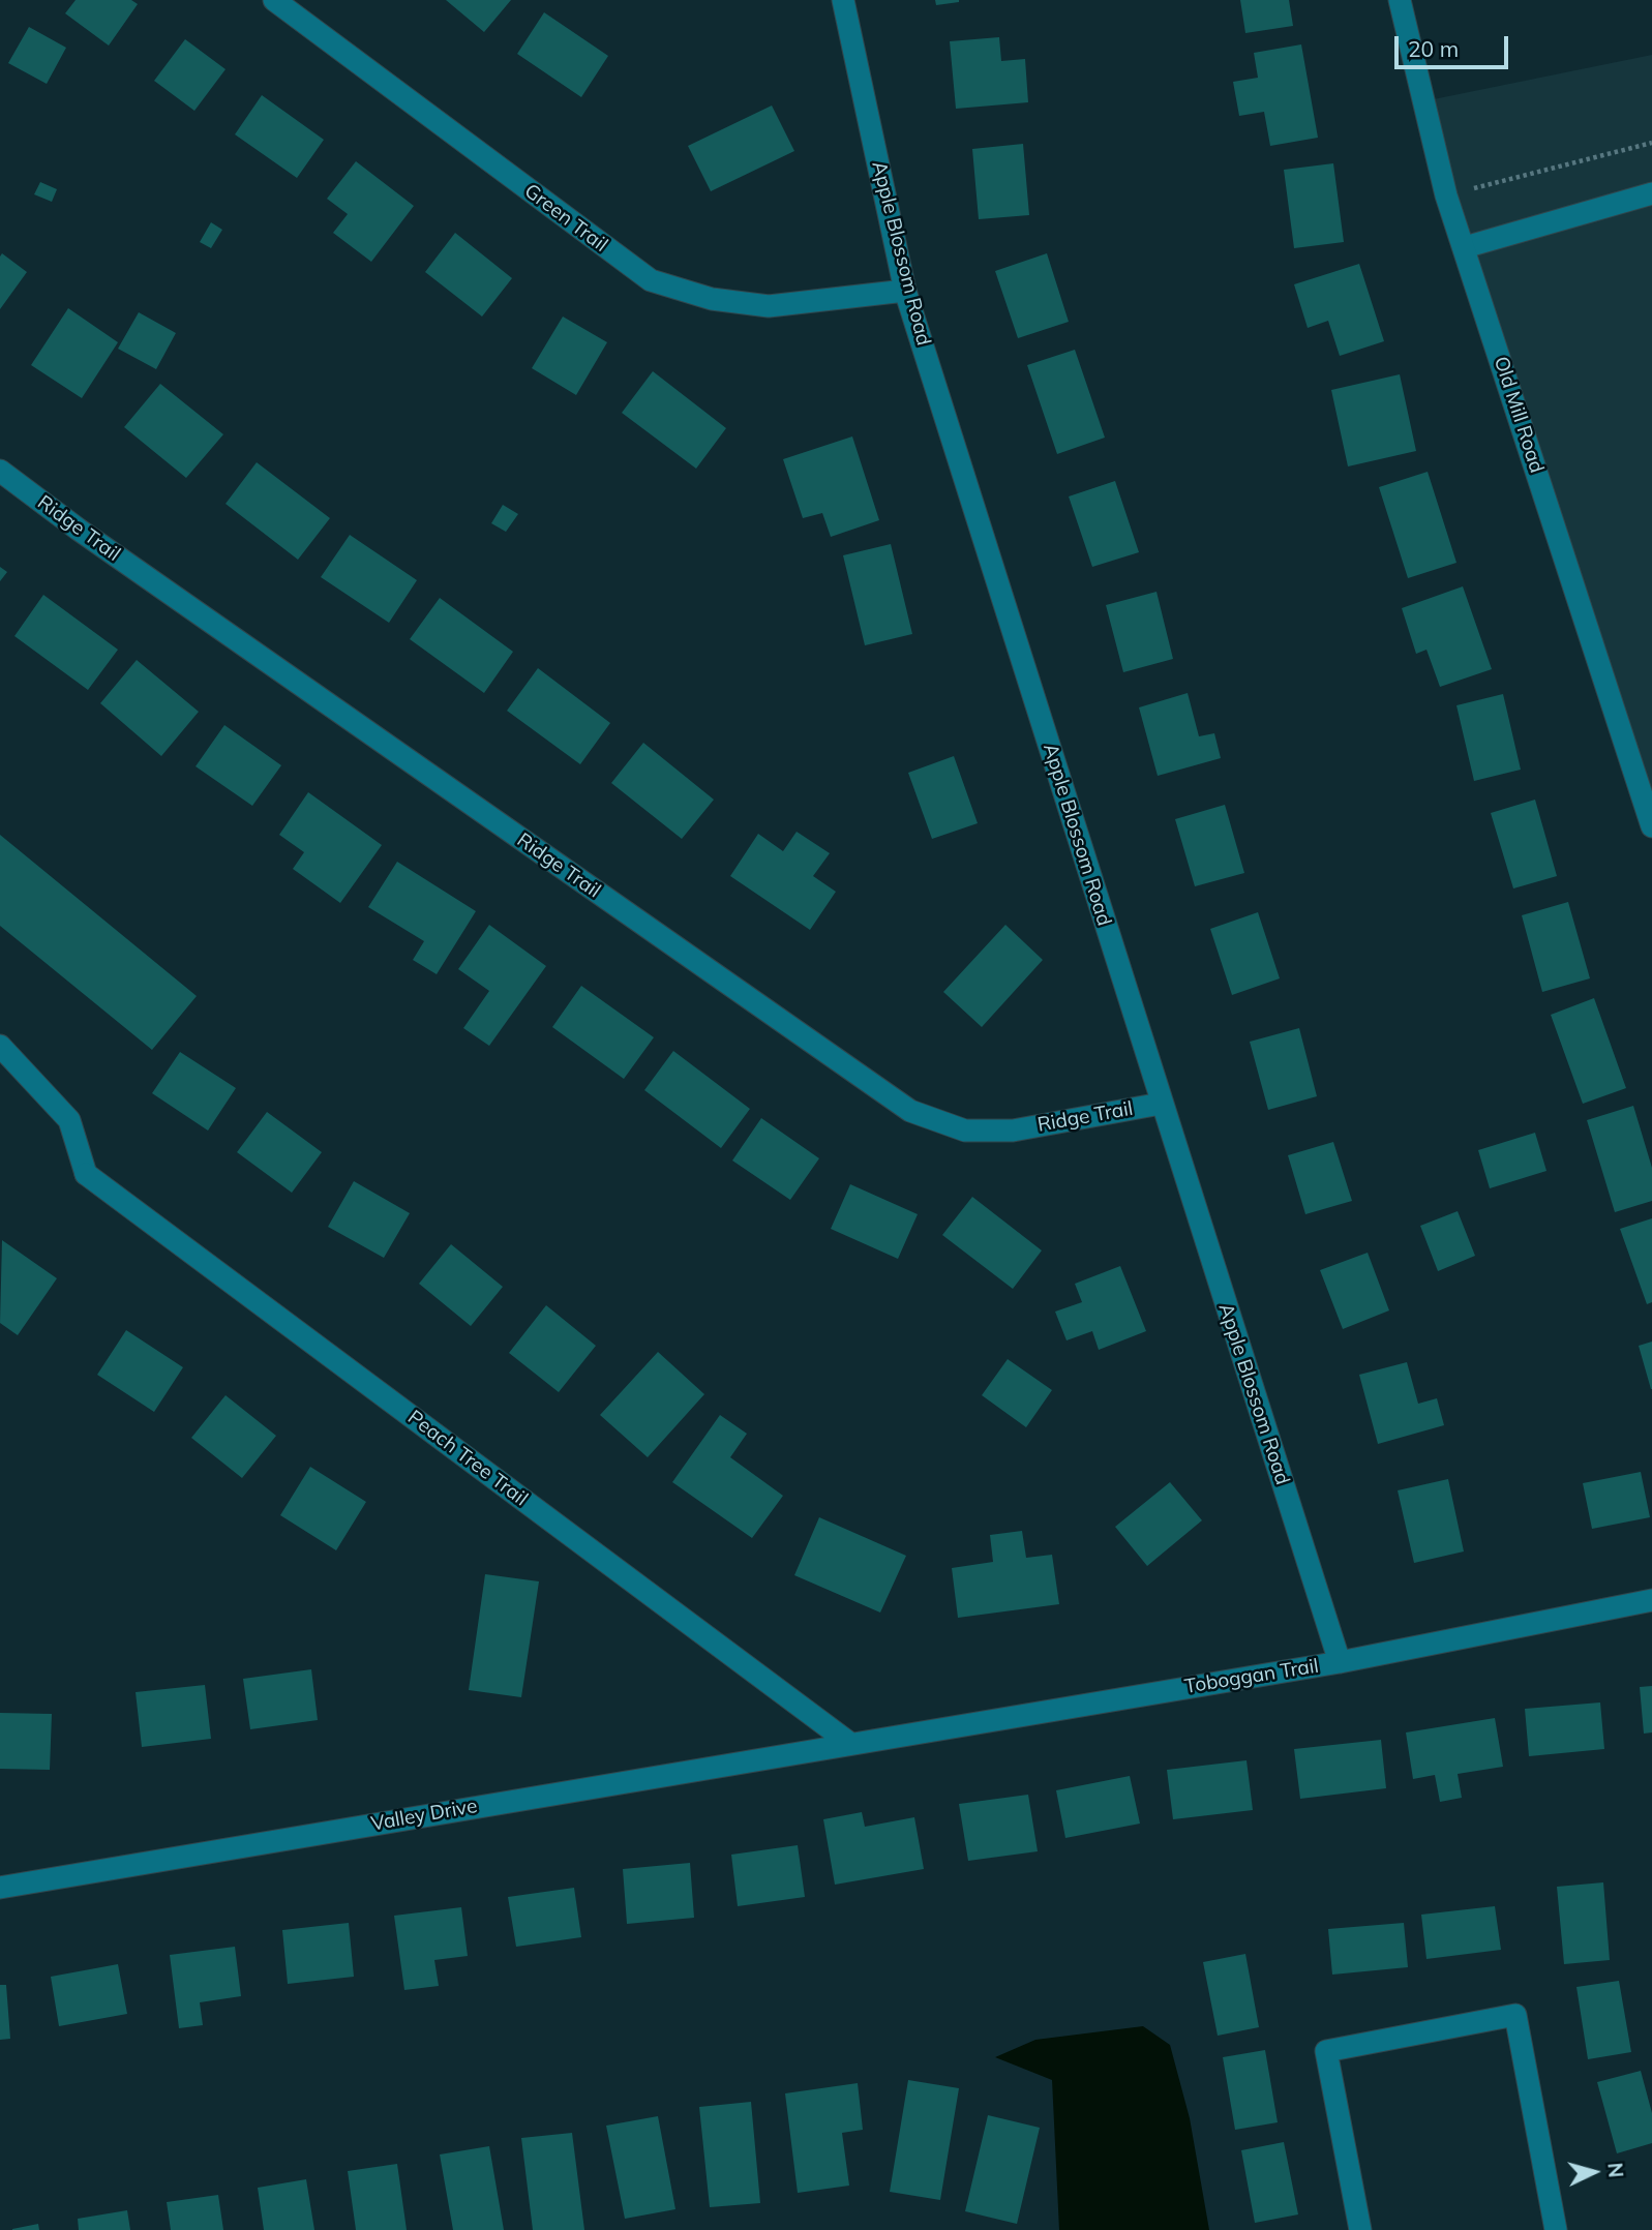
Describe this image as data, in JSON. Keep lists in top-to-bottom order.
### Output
{
  "streets": {
    "street": [
      "Green Trail",
      "Apple Blossom Road",
      "Old Mill Road",
      "Ridge Trail",
      "Peach Tree Trail",
      "Toboggan Trail",
      "Valley Drive"
    ]
  },
  "crossings": [
    ["Green Trail", "Apple Blossom Road"],
    ["Apple Blossom Road", "Ridge Trail"],
    ["Apple Blossom Road", "Toboggan Trail"],
    ["Peach Tree Trail", "Toboggan Trail"],
    ["Peach Tree Trail", "Valley Drive"],
    ["Toboggan Trail", "Valley Drive"]
  ],
  "scale_bar": "20 m",
  "north": "right"
}
